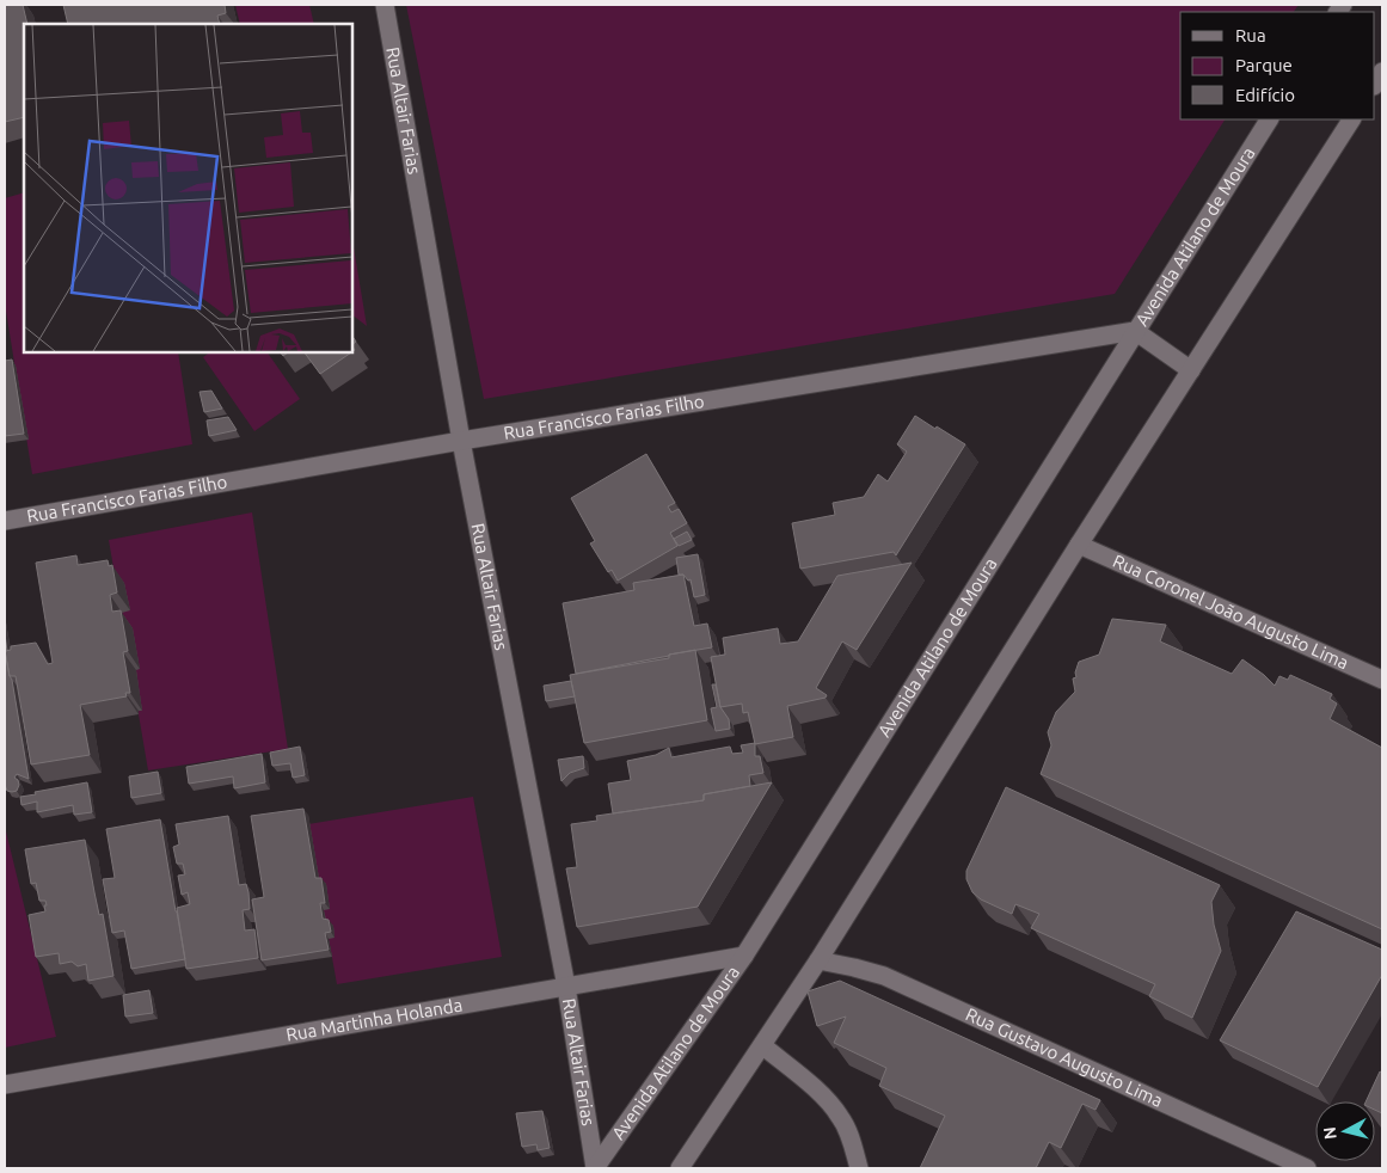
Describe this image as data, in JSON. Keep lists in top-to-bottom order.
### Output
{
  "streets": {
    "street": [
      "Rua Altair Farias",
      "Avenida Atilano de Moura",
      "Rua Francisco Farias Filho",
      "Rua Coronel João Augusto Lima",
      "Rua Martinha Holanda",
      "Rua Gustavo Augusto Lima"
    ]
  },
  "crossings": [
    ["Rua Altair Farias", "Avenida Atilano de Moura"],
    ["Rua Altair Farias", "Rua Francisco Farias Filho"],
    ["Rua Altair Farias", "Rua Martinha Holanda"],
    ["Avenida Atilano de Moura", "Rua Francisco Farias Filho"],
    ["Avenida Atilano de Moura", "Rua Martinha Holanda"]
  ],
  "legend": ["Rua", "Parque", "Edifício"],
  "north": "left"
}
